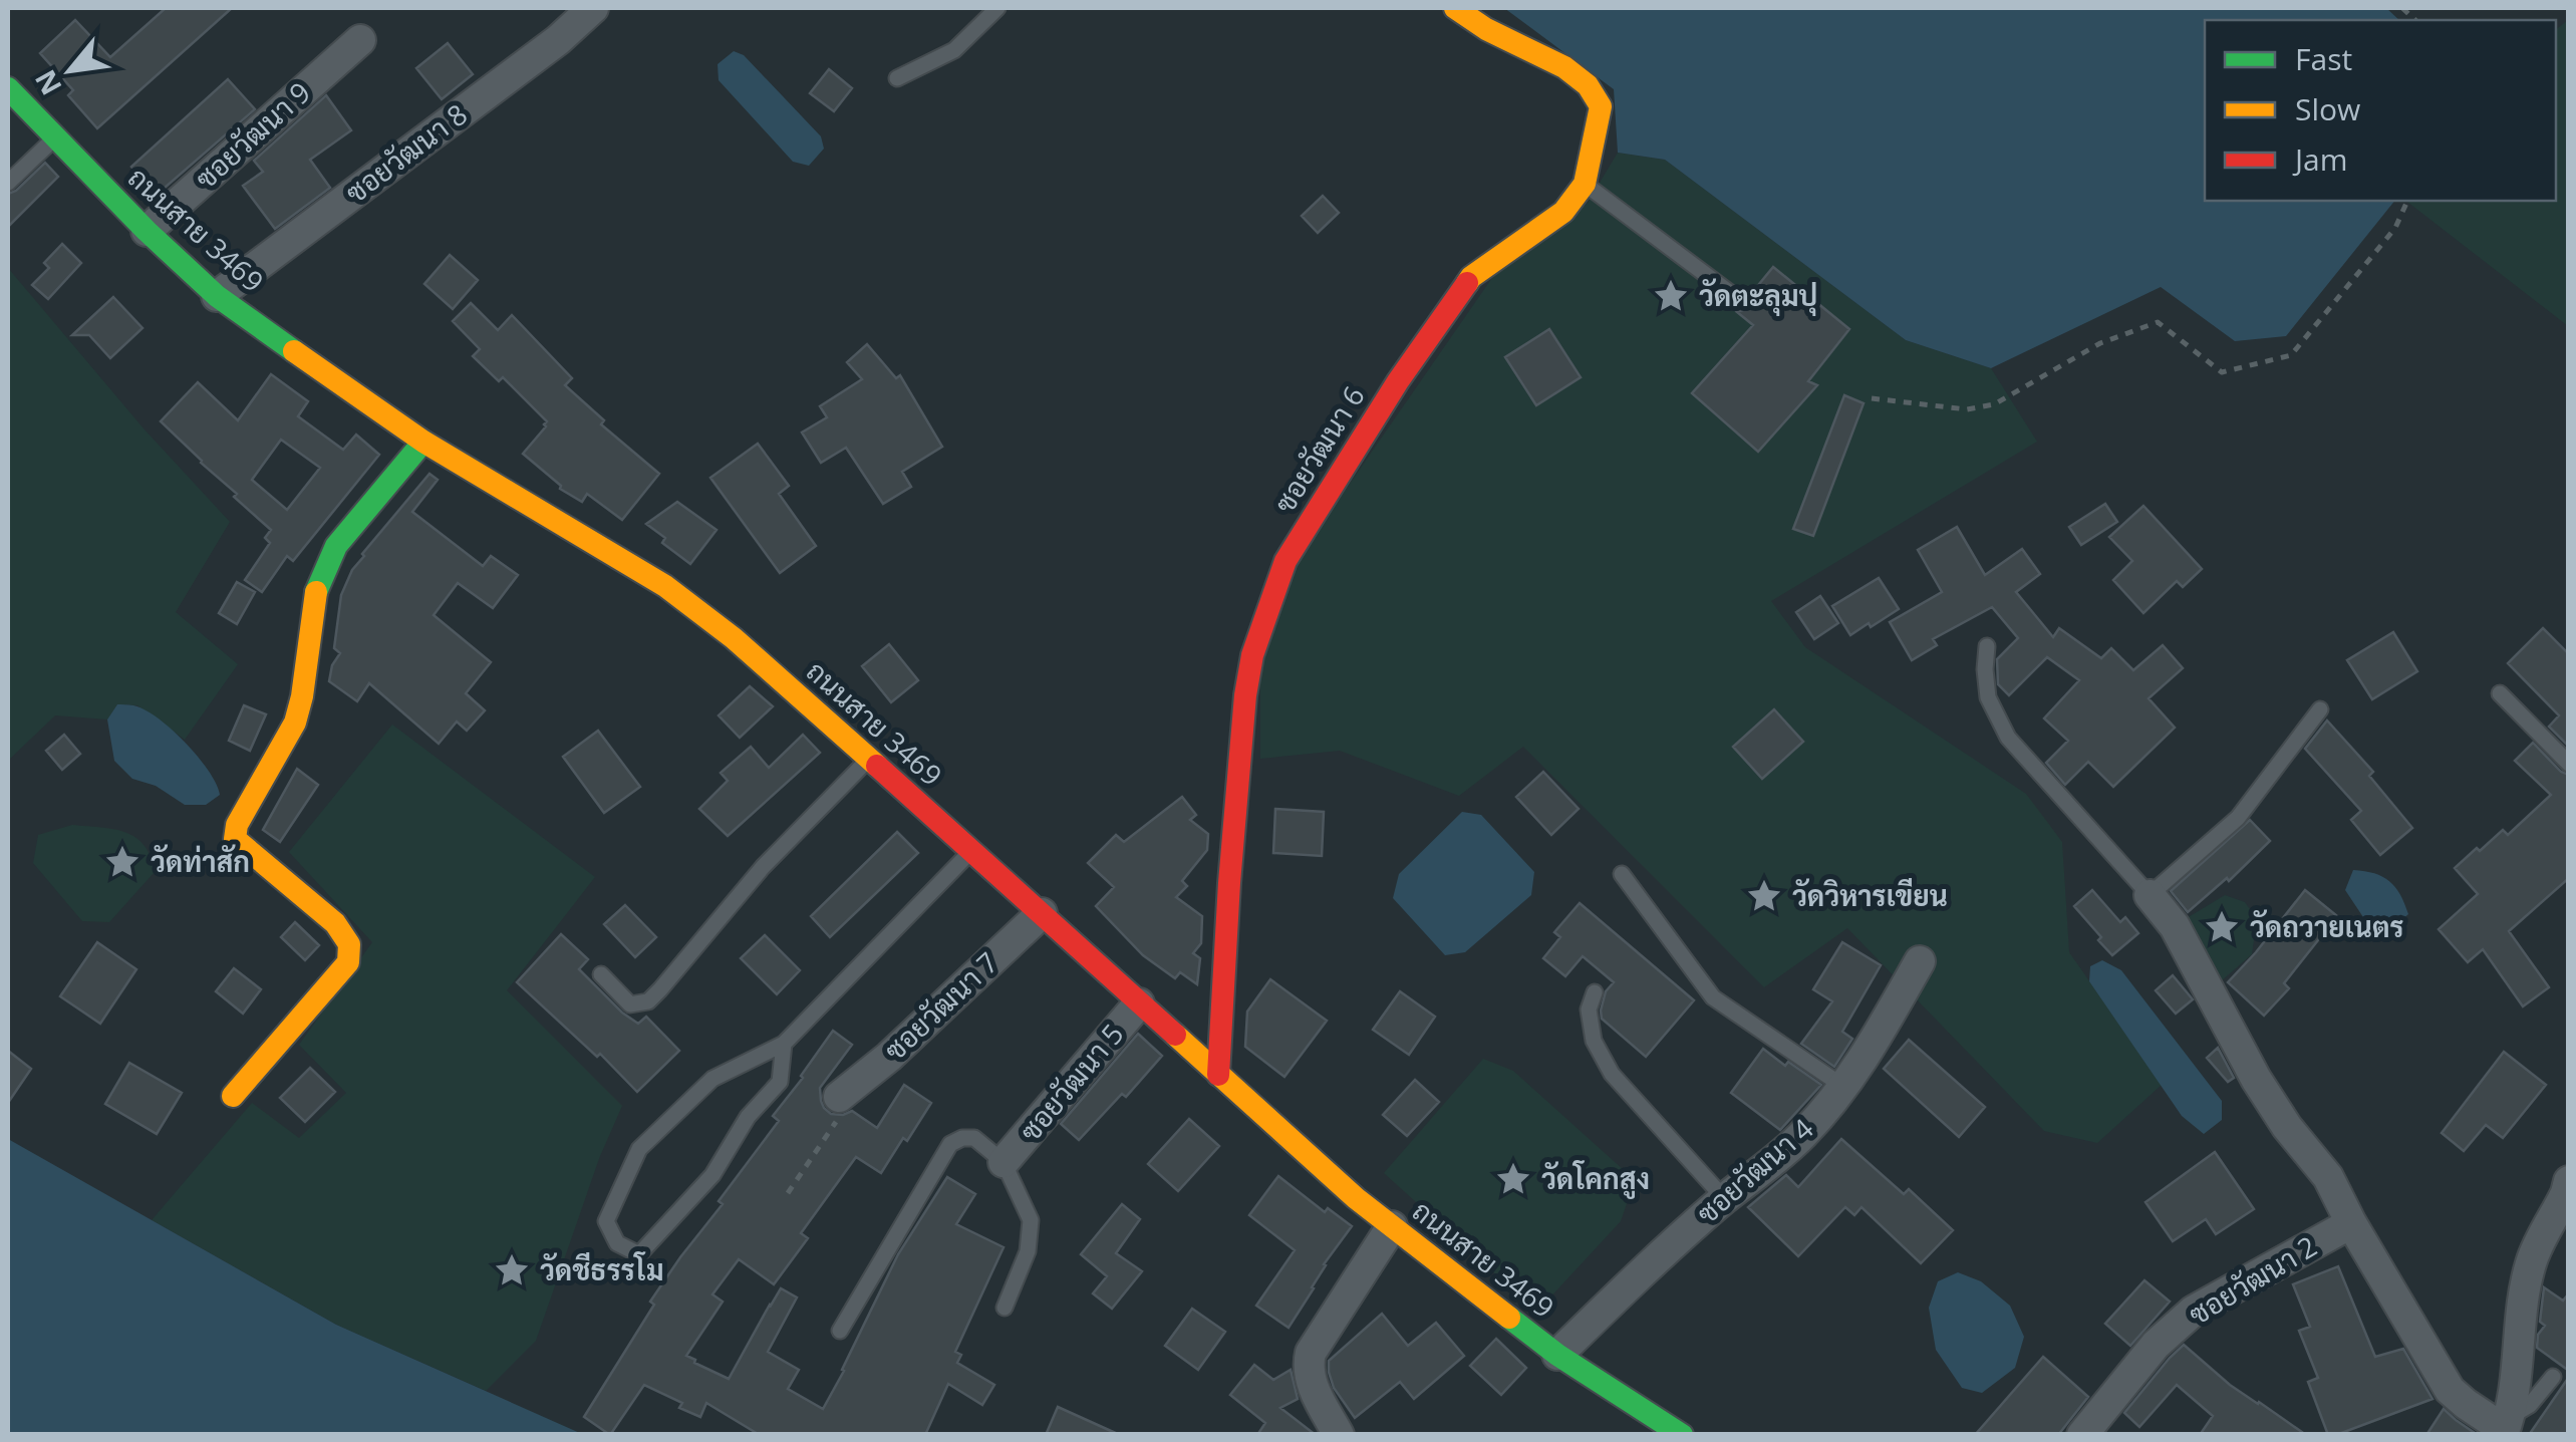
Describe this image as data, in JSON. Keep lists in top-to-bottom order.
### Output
{
  "streets": {
    "street": [
      "ซอยวัฒนา 9",
      "ซอยวัฒนา 8",
      "ถนนสาย 3469",
      "ซอยวัฒนา 6",
      "ซอยวัฒนา 7",
      "ซอยวัฒนา 5",
      "ซอยวัฒนา 4",
      "ซอยวัฒนา 2"
    ]
  },
  "crossings": [
    ["ซอยวัฒนา 9", "ถนนสาย 3469"],
    ["ซอยวัฒนา 8", "ถนนสาย 3469"],
    ["ถนนสาย 3469", "ซอยวัฒนา 6"],
    ["ถนนสาย 3469", "ซอยวัฒนา 7"],
    ["ถนนสาย 3469", "ซอยวัฒนา 5"],
    ["ถนนสาย 3469", "ซอยวัฒนา 4"]
  ],
  "places": {
    "place": [
      "วัดตะลุมปุ",
      "วัดท่าสัก",
      "วัดวิหารเขียน",
      "วัดถวายเนตร",
      "วัดโคกสูง",
      "วัดชีธรรโม"
    ]
  },
  "legend": ["Fast", "Slow", "Jam"],
  "north": "bottom left"
}
